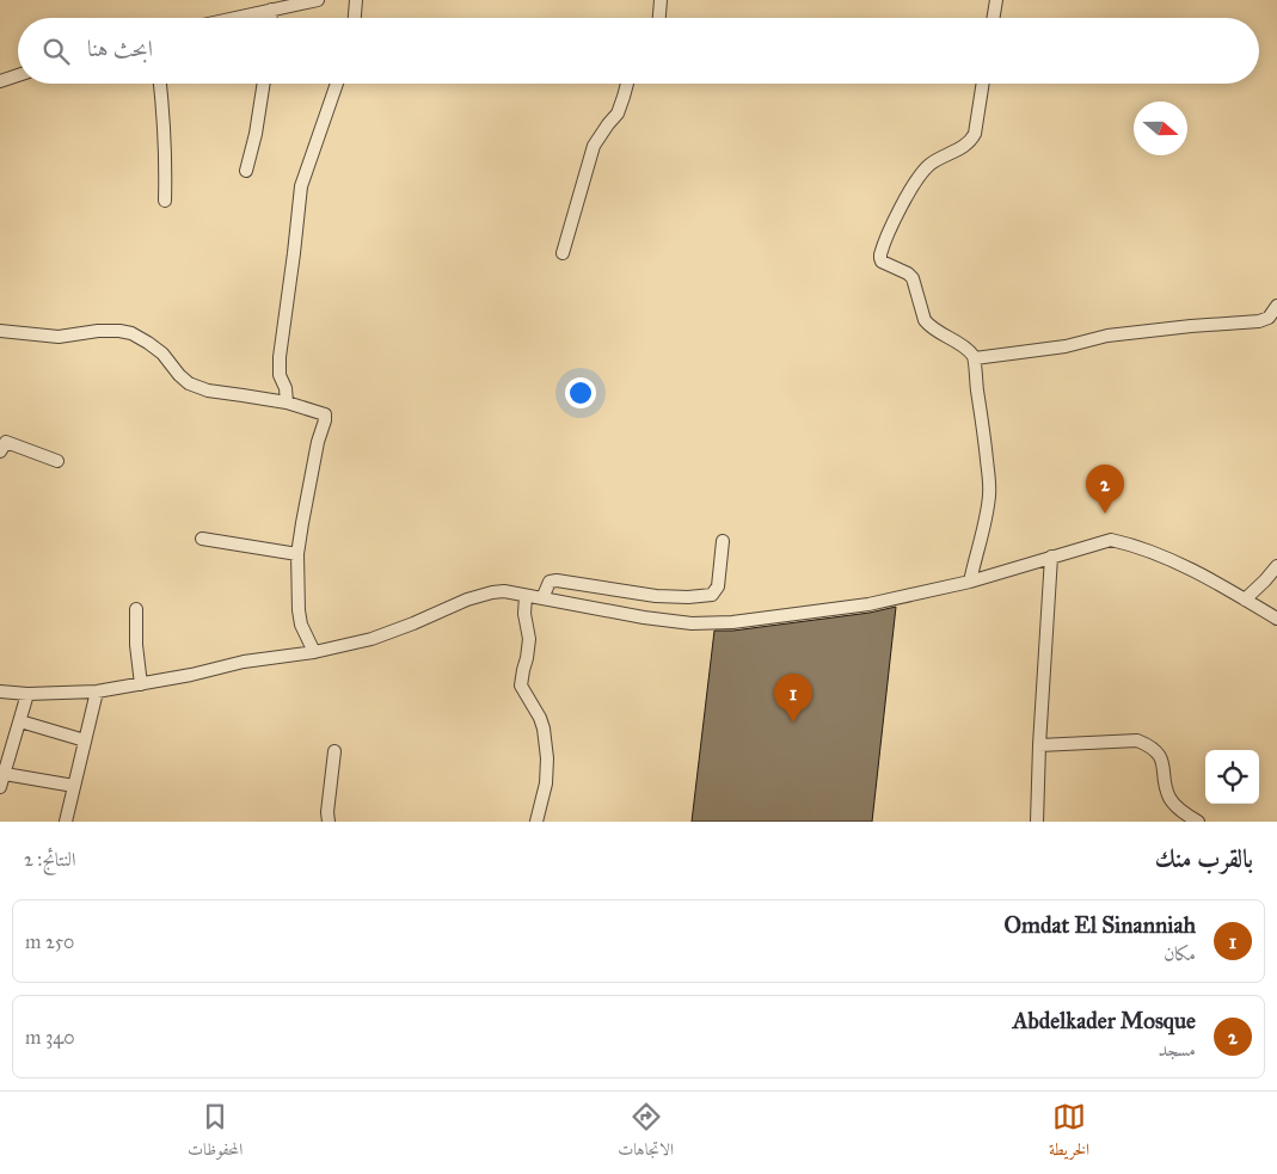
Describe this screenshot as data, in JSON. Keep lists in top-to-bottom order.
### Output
{
  "north": "right",
  "page": {
    "search": "ابحث هنا",
    "pins": ["2", "1"],
    "heading": ["بالقرب منك", "النتائج: 2"],
    "list": [
      {
        "mark": "1",
        "name": "Omdat El Sinanniah",
        "note": "مكان",
        "value": "250 m"
      },
      {
        "mark": "2",
        "name": "Abdelkader Mosque",
        "note": "مسجد",
        "value": "340 m"
      }
    ],
    "nav": ["الخريطة", "الاتجاهات", "المحفوظات"]
  }
}
